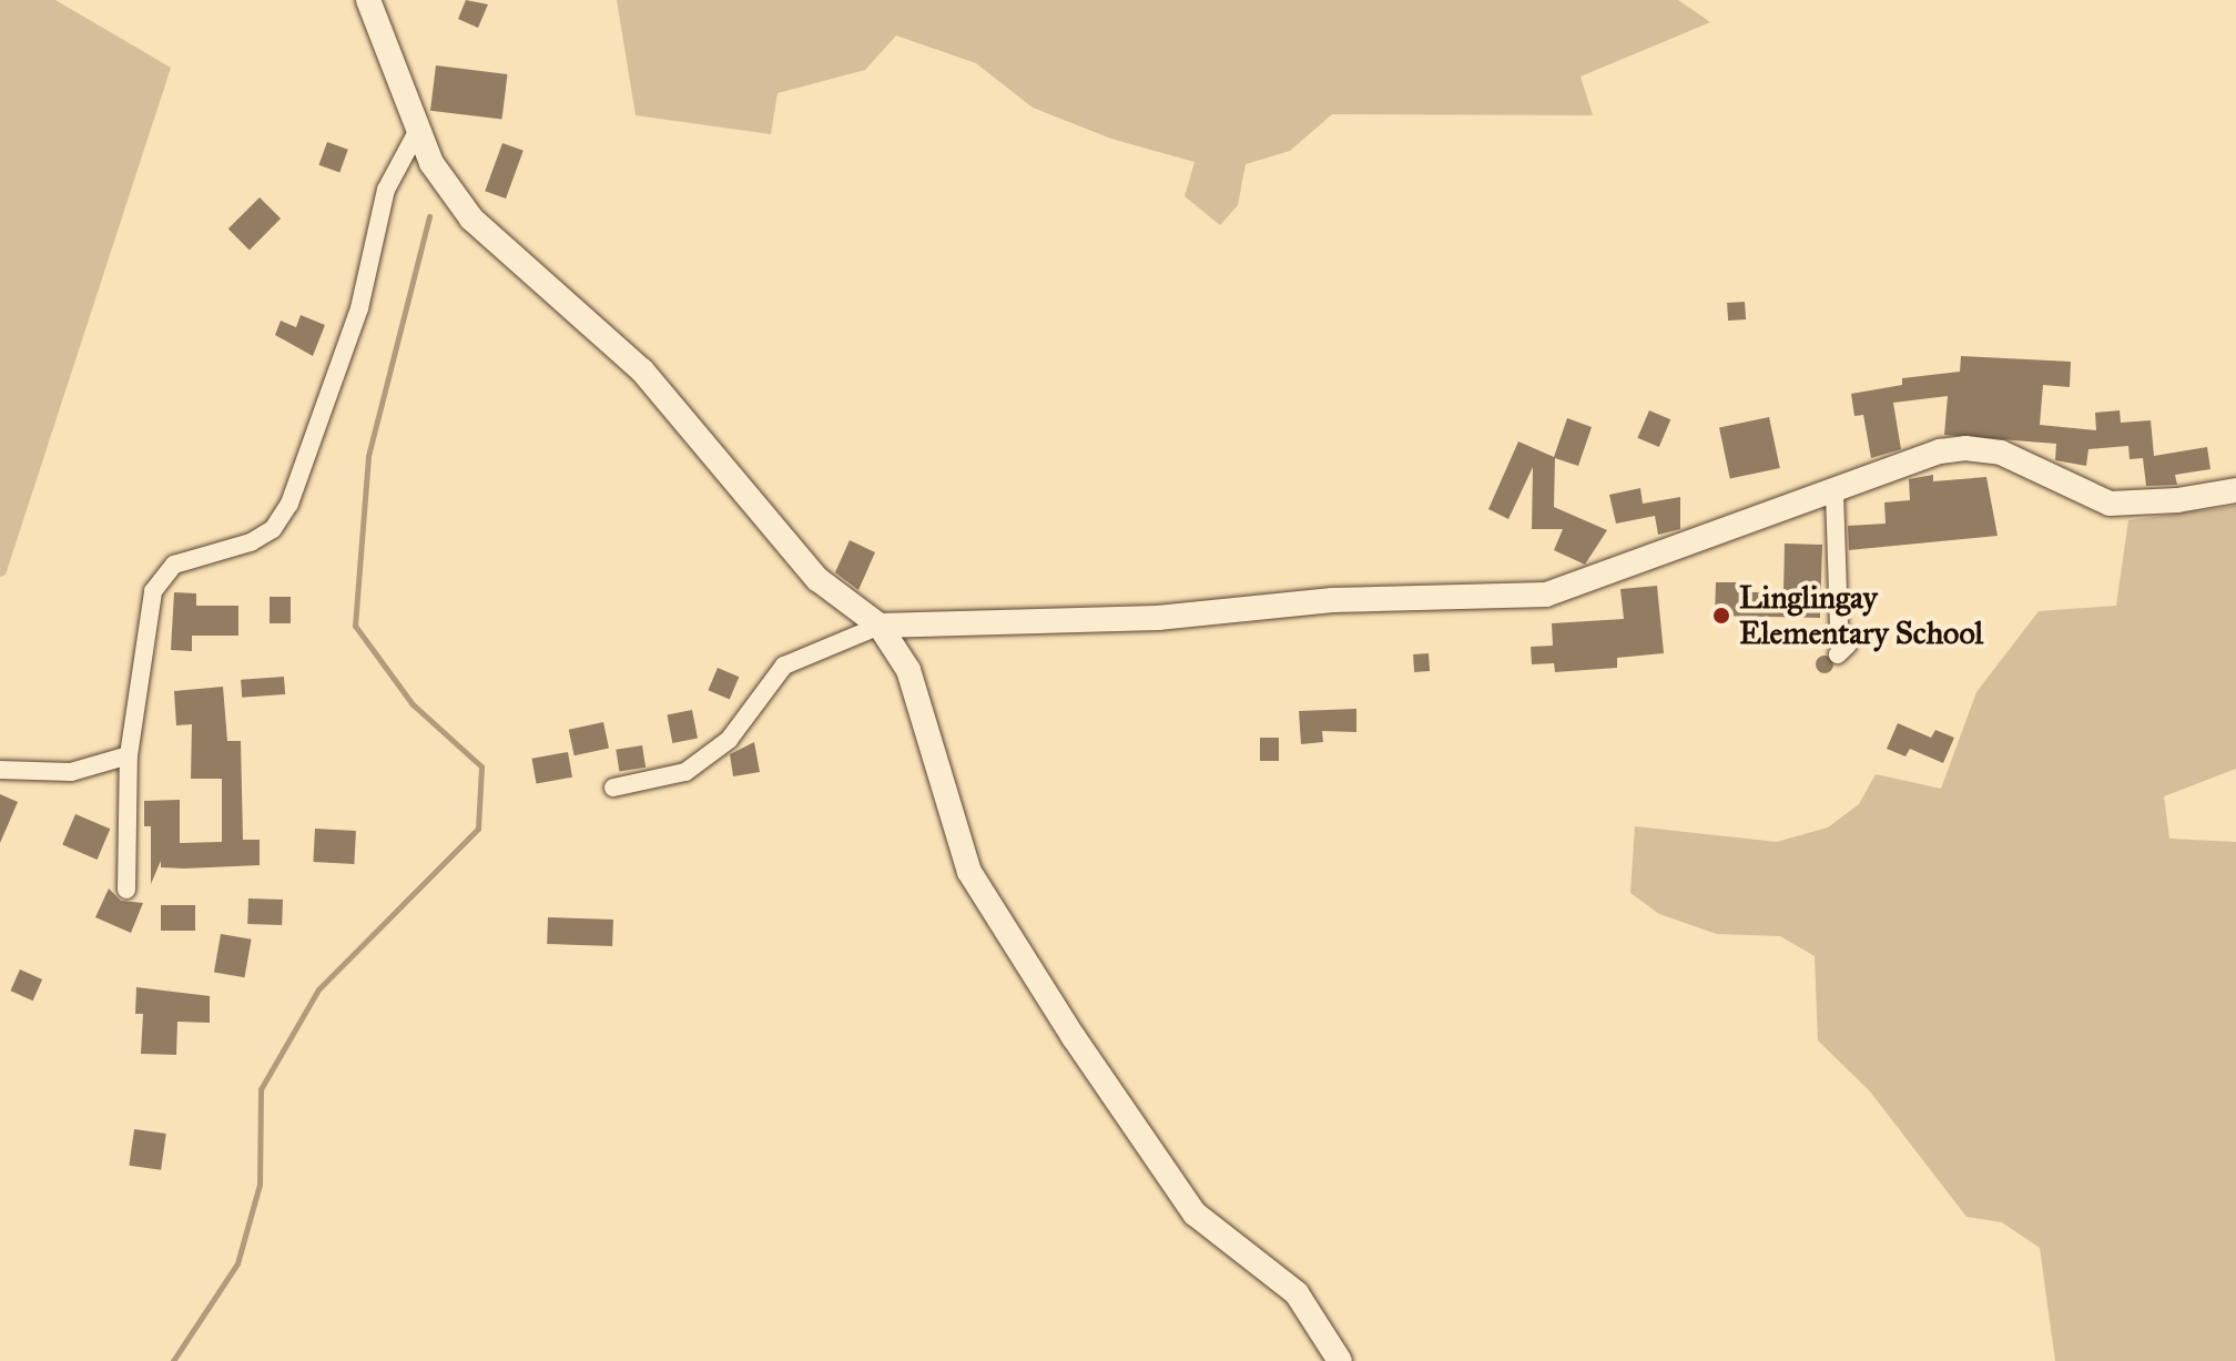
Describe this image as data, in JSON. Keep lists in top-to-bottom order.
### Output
{
  "places": ["Linglingay Elementary School"]
}
